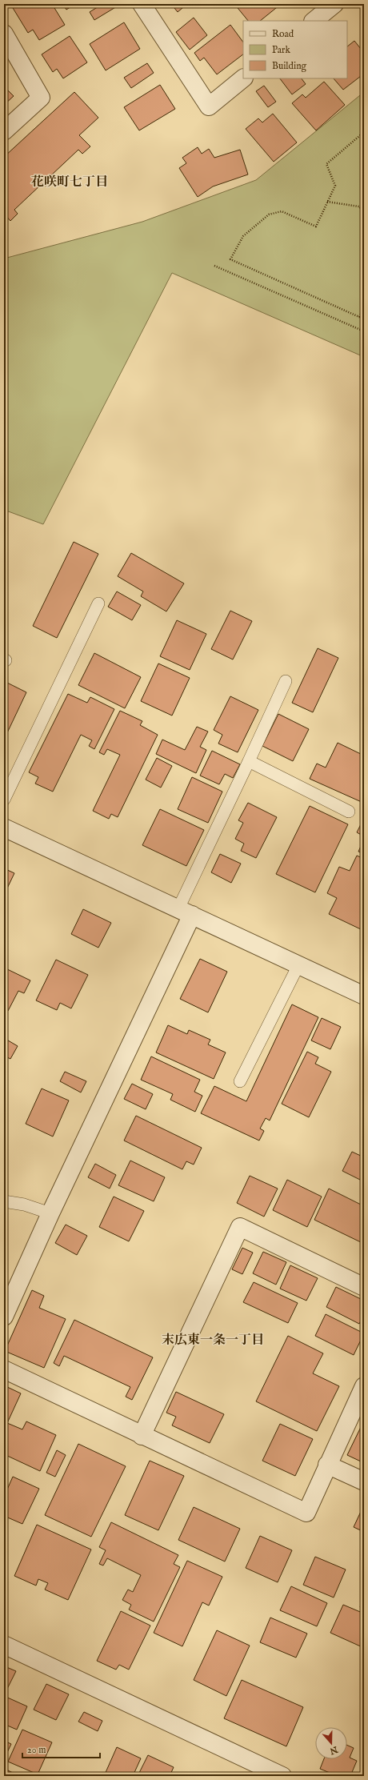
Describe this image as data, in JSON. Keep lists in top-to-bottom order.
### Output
{
  "districts": ["花咲町七丁目", "末広東一条一丁目"],
  "legend": ["Road", "Park", "Building"],
  "scale_bar": "20 m",
  "north": "bottom"
}
